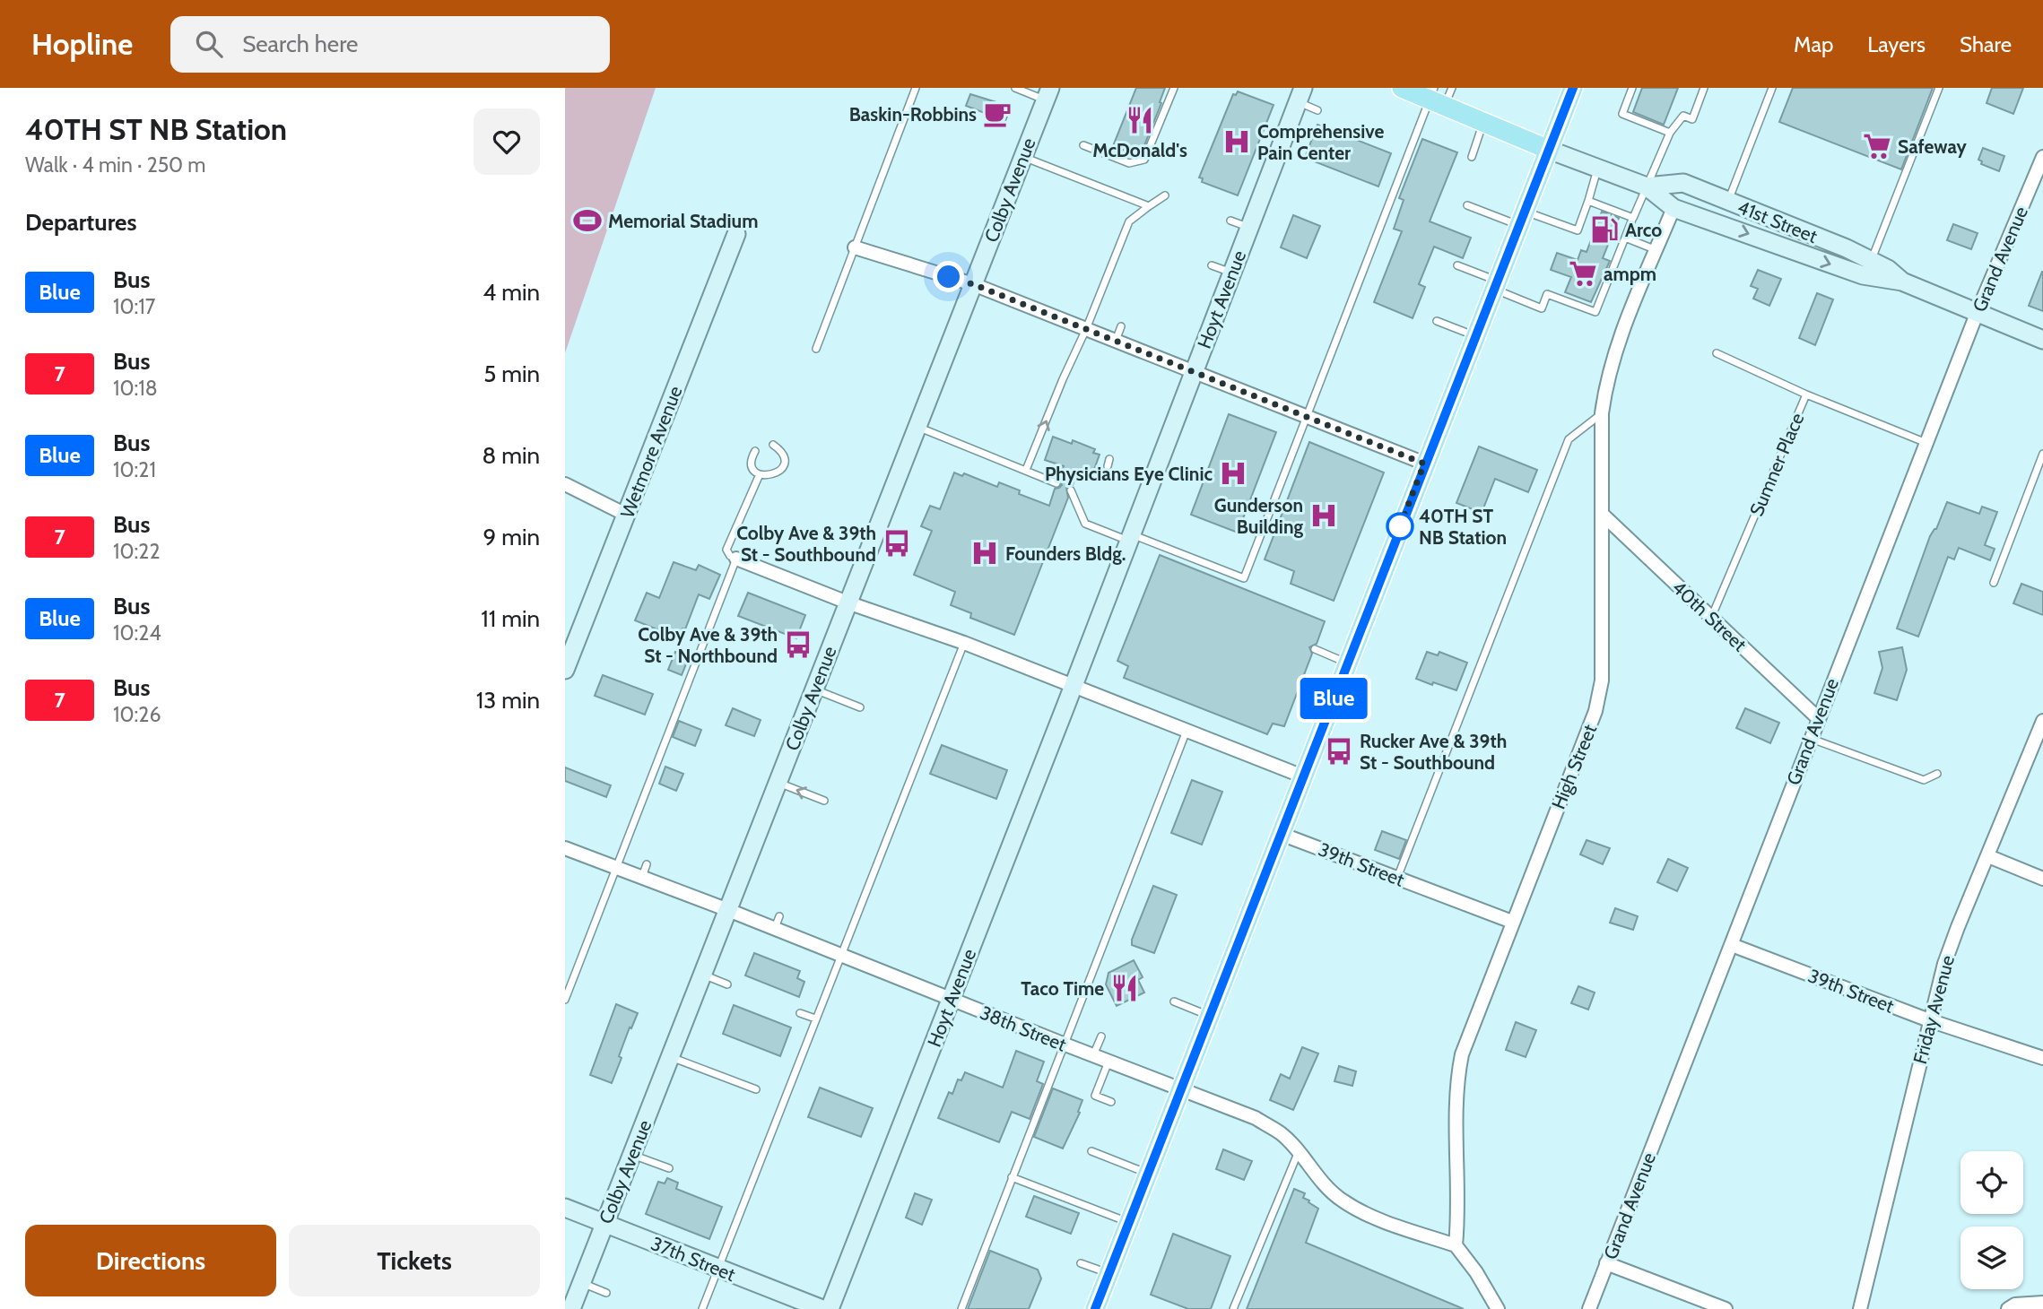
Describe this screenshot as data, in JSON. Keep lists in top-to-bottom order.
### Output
{
  "streets": {
    "main road": [
      "Colby Avenue",
      "41st Street",
      "Hoyt Avenue",
      "Wetmore Avenue",
      "37th Street"
    ],
    "street": [
      "Grand Avenue",
      "40th Street",
      "High Street",
      "39th Street",
      "Friday Avenue",
      "38th Street"
    ],
    "lane": ["Sumner Place"]
  },
  "crossings": [
    ["Colby Avenue", "38th Street"],
    ["Colby Avenue", "37th Street"],
    ["41st Street", "Grand Avenue"],
    ["41st Street", "High Street"],
    ["Grand Avenue", "Sumner Place"],
    ["Grand Avenue", "40th Street"],
    ["Grand Avenue", "39th Street"],
    ["Hoyt Avenue", "38th Street"],
    ["Sumner Place", "40th Street"],
    ["40th Street", "High Street"],
    ["High Street", "39th Street"],
    ["High Street", "38th Street"],
    ["39th Street", "Friday Avenue"]
  ],
  "places": {
    "cafe": ["Baskin-Robbins"],
    "restaurant": ["McDonald's", "Taco Time"],
    "hospital": [
      "Comprehensive Pain Center",
      "Physicians Eye Clinic",
      "Gunderson Building",
      "Founders Bldg."
    ],
    "supermarket": ["Safeway", "ampm"],
    "sports": ["Memorial Stadium"],
    "fuel station": ["Arco"],
    "other": ["40TH ST NB Station"],
    "bus stop": ["Colby Ave & 39th St - Southbound", "Colby Ave & 39th St - Northbound", "Rucker Ave & 39th St - Southbound"]
  },
  "lines": ["bus line Blue"],
  "page": {
    "header": "Hopline",
    "search": "Search here",
    "nav": ["Map", "Layers", "Share"],
    "heading": [
      ["40TH ST NB Station", "Walk · 4 min · 250 m"],
      "Departures"
    ],
    "on_map": "Blue",
    "list": [
      {
        "mark": "Blue",
        "name": "Bus",
        "note": "10:17",
        "value": "4 min"
      },
      {
        "mark": "7",
        "name": "Bus",
        "note": "10:18",
        "value": "5 min"
      },
      {
        "mark": "Blue",
        "name": "Bus",
        "note": "10:21",
        "value": "8 min"
      },
      {
        "mark": "7",
        "name": "Bus",
        "note": "10:22",
        "value": "9 min"
      },
      {
        "mark": "Blue",
        "name": "Bus",
        "note": "10:24",
        "value": "11 min"
      },
      {
        "mark": "7",
        "name": "Bus",
        "note": "10:26",
        "value": "13 min"
      }
    ],
    "buttons": ["Directions", "Tickets"]
  }
}
